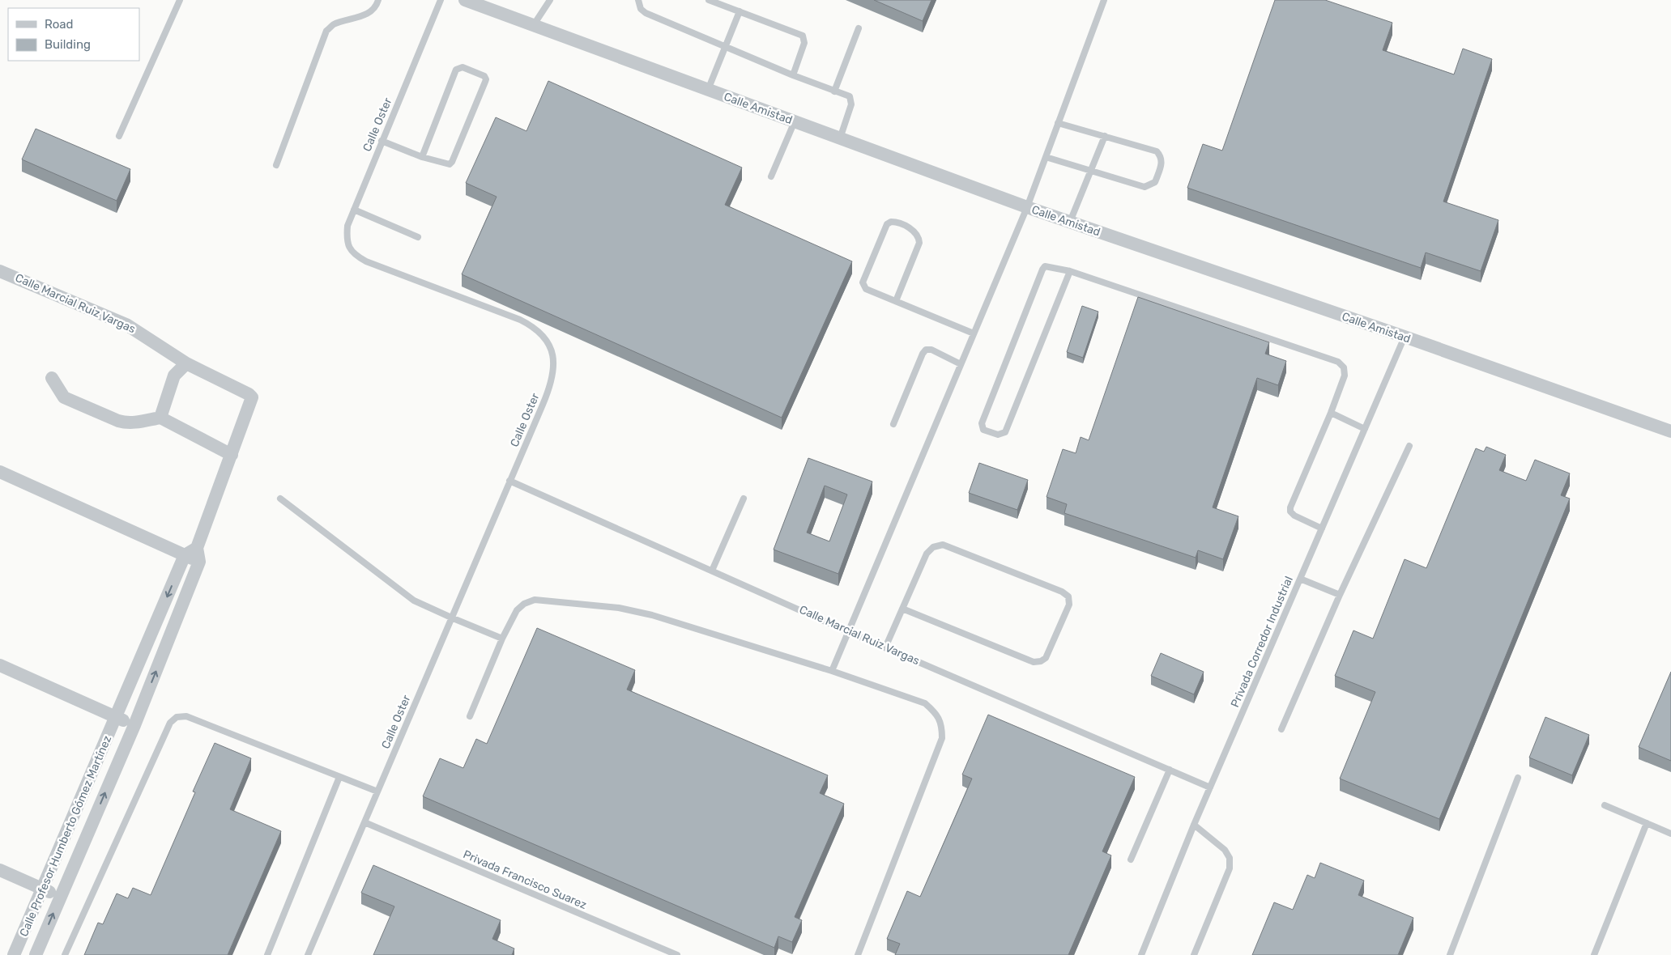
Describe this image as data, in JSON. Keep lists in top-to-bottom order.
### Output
{
  "streets": {
    "street": ["Calle Amistad", "Calle Marcial Ruiz Vargas", "Calle Profesor Humberto Gómez Martínez"],
    "lane": ["Calle Oster", "Privada Corredor Industrial", "Privada Francisco Suarez"]
  },
  "crossings": [
    ["Calle Amistad", "Privada Corredor Industrial"],
    ["Calle Oster", "Calle Marcial Ruiz Vargas"],
    ["Calle Oster", "Privada Francisco Suarez"],
    ["Calle Marcial Ruiz Vargas", "Privada Corredor Industrial"]
  ],
  "legend": ["Road", "Building"]
}
